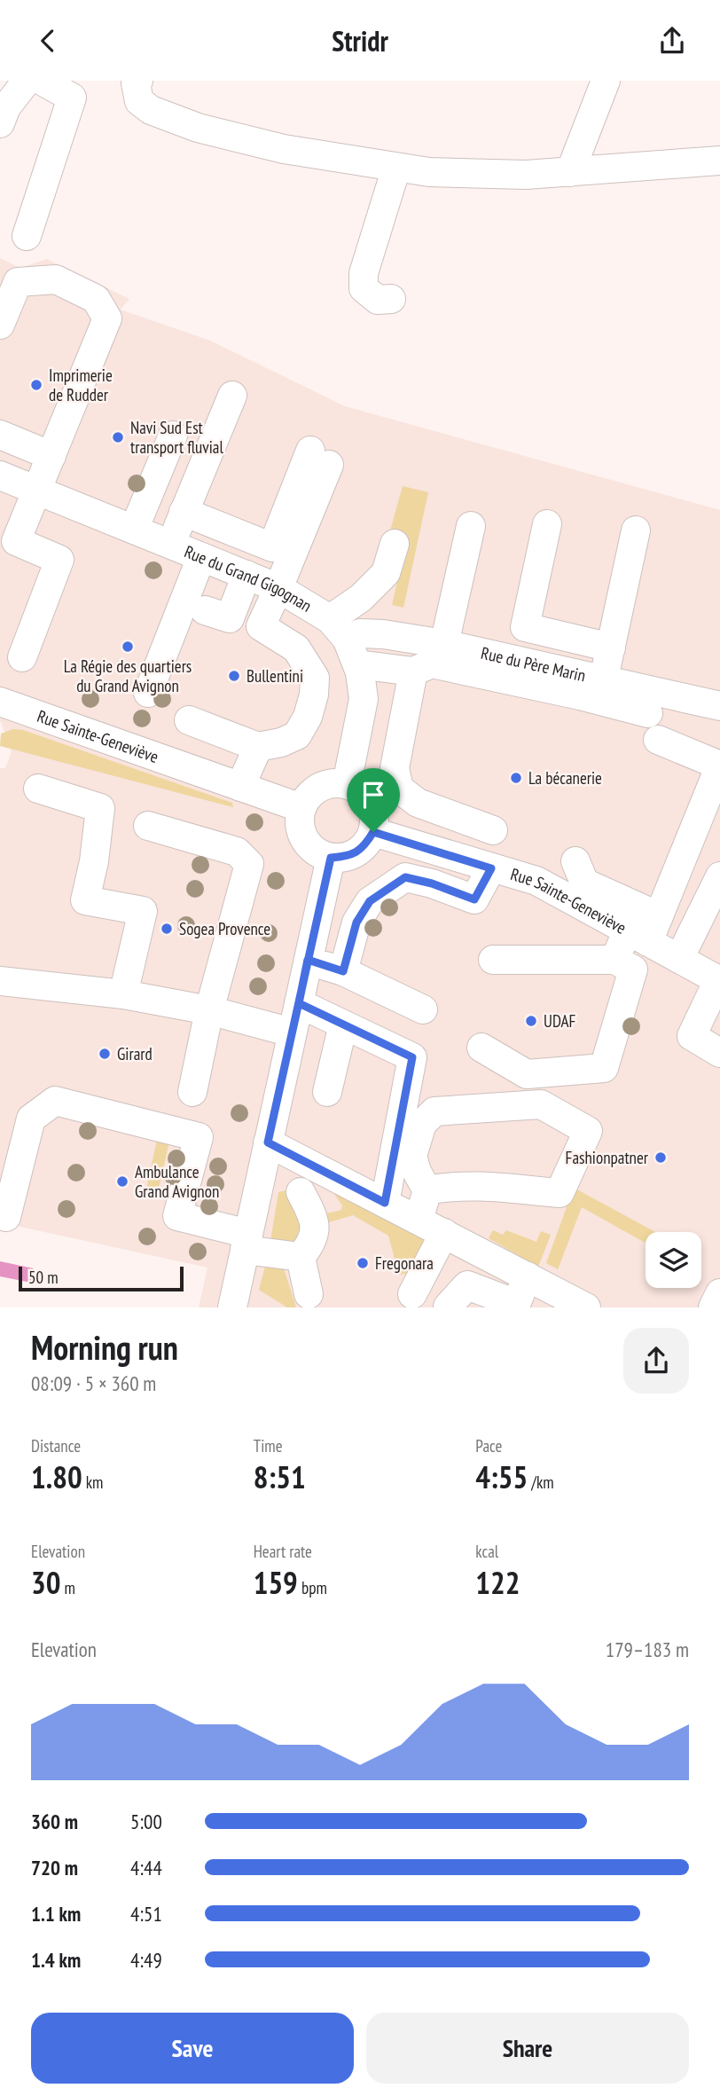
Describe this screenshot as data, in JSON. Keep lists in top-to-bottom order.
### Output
{
  "streets": {
    "street": ["Rue du Grand Gigognan", "Rue du Père Marin", "Rue Sainte-Geneviève"]
  },
  "crossings": [
    ["Rue du Grand Gigognan", "Rue du Père Marin"]
  ],
  "places": [
    "Imprimerie de Rudder",
    "Navi Sud Est transport fluvial",
    "La Régie des quartiers du Grand Avignon",
    "Bullentini",
    "La bécanerie",
    "Sogea Provence",
    "UDAF",
    "Girard",
    "Fashionpatner",
    "Ambulance Grand Avignon",
    "Fregonara"
  ],
  "scale_bar": "50 m",
  "page": {
    "header": "Stridr",
    "scale": "50 m",
    "heading": ["Morning run", "08:09 · 5 × 360 m"],
    "stats": [
      ["Distance", "1.80 km"],
      ["Time", "8:51"],
      ["Pace", "4:55 /km"],
      ["Elevation", "30 m"],
      ["Heart rate", "159 bpm"],
      ["kcal", "122"]
    ],
    "chart": ["Elevation", "179–183 m"],
    "list": [
      {
        "name": "360 m",
        "note": "5:00"
      },
      {
        "name": "720 m",
        "note": "4:44"
      },
      {
        "name": "1.1 km",
        "note": "4:51"
      },
      {
        "name": "1.4 km",
        "note": "4:49"
      }
    ],
    "buttons": ["Save", "Share"]
  }
}
